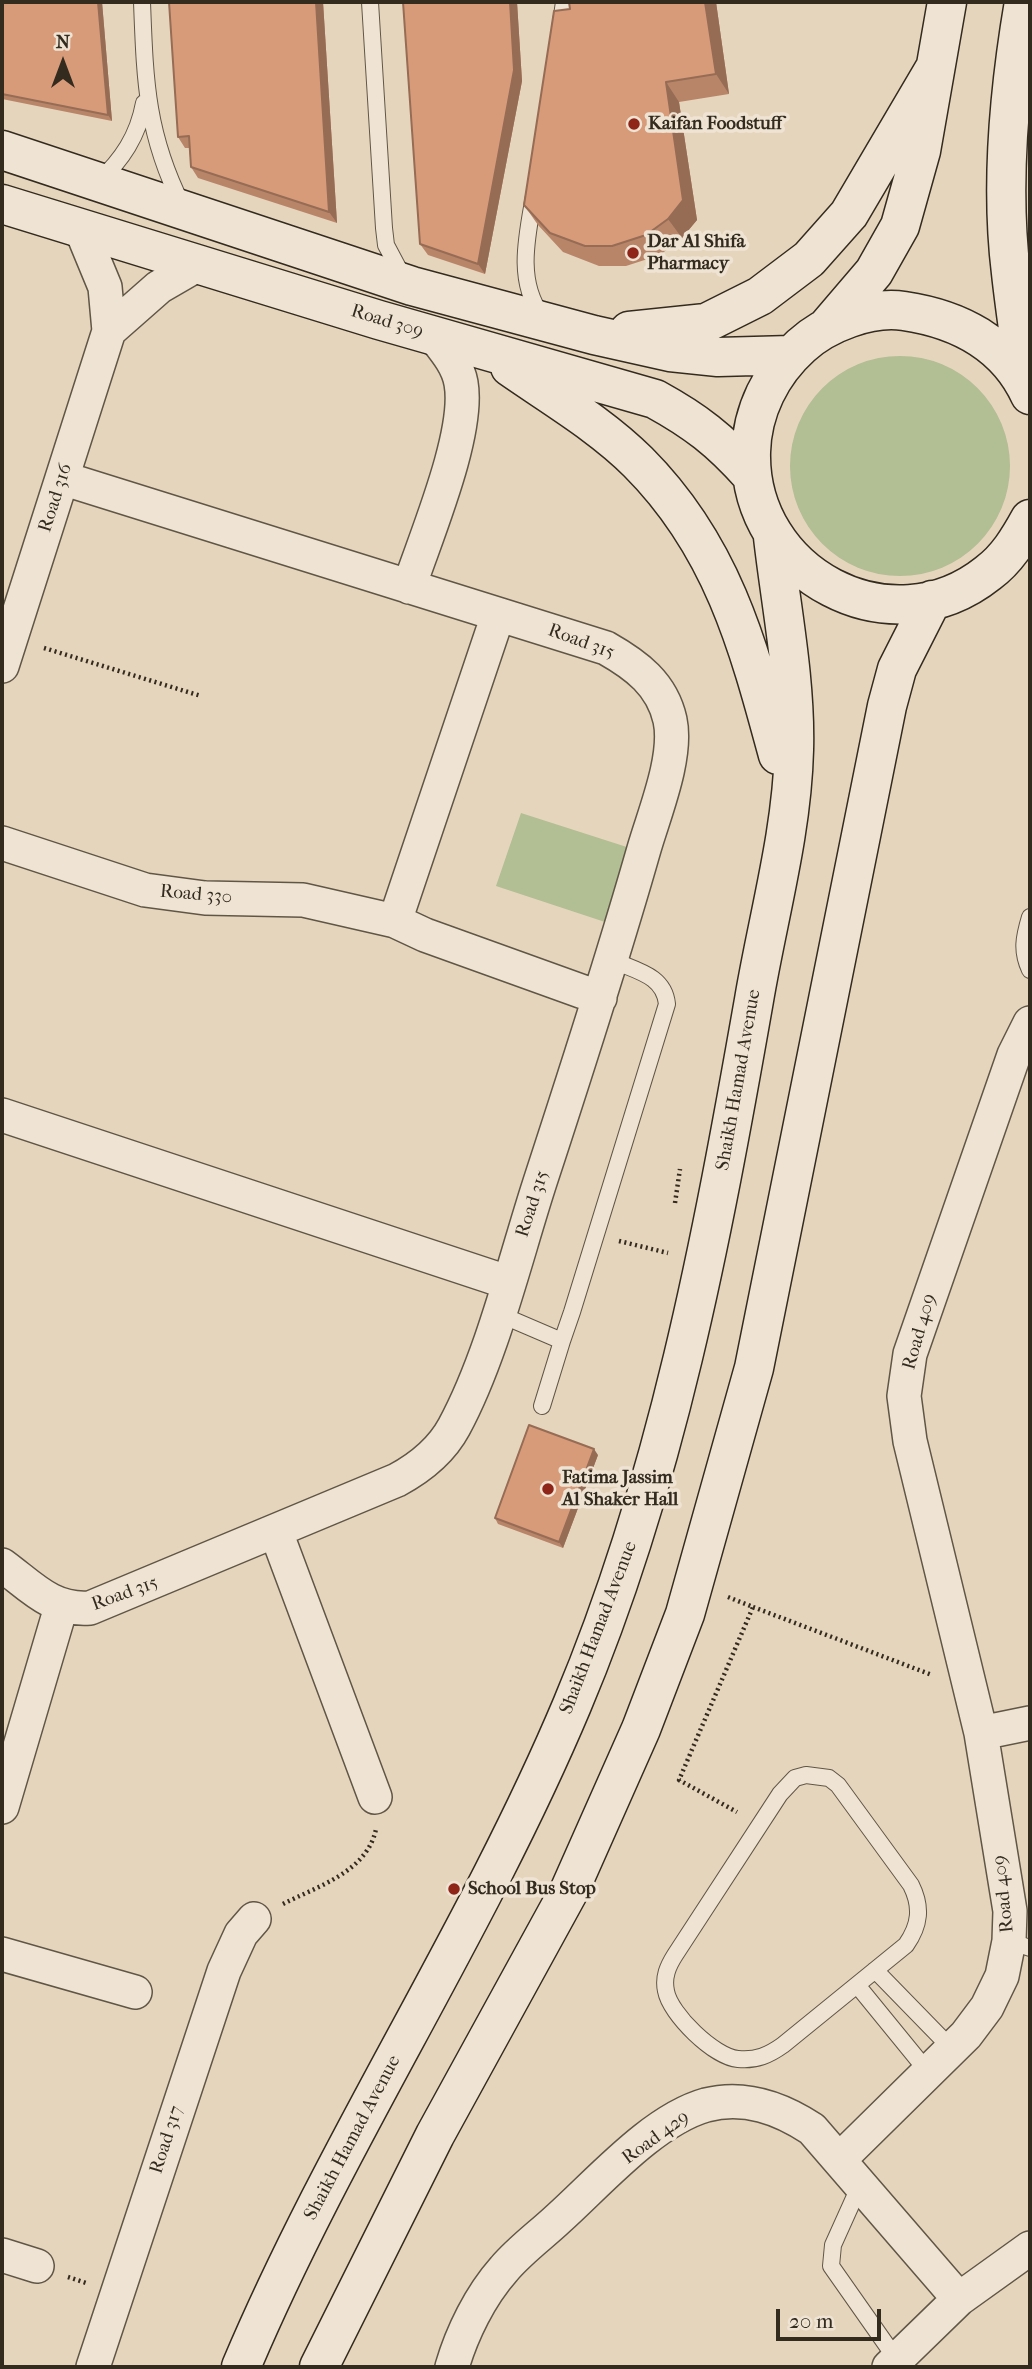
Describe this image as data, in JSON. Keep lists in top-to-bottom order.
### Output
{
  "streets": {
    "main road": ["Road 309", "Shaikh Hamad Avenue"],
    "street": [
      "Road 316",
      "Road 315",
      "Road 330",
      "Road 409",
      "Road 429",
      "Road 317"
    ]
  },
  "crossings": [
    ["Road 309", "Road 316"],
    ["Road 316", "Road 315"],
    ["Road 315", "Road 330"],
    ["Road 409", "Road 429"]
  ],
  "places": [
    "Kaifan Foodstuff",
    "Dar Al Shifa Pharmacy",
    "Fatima Jassim Al Shaker Hall",
    "School Bus Stop"
  ],
  "scale_bar": "20 m",
  "north": "top"
}
